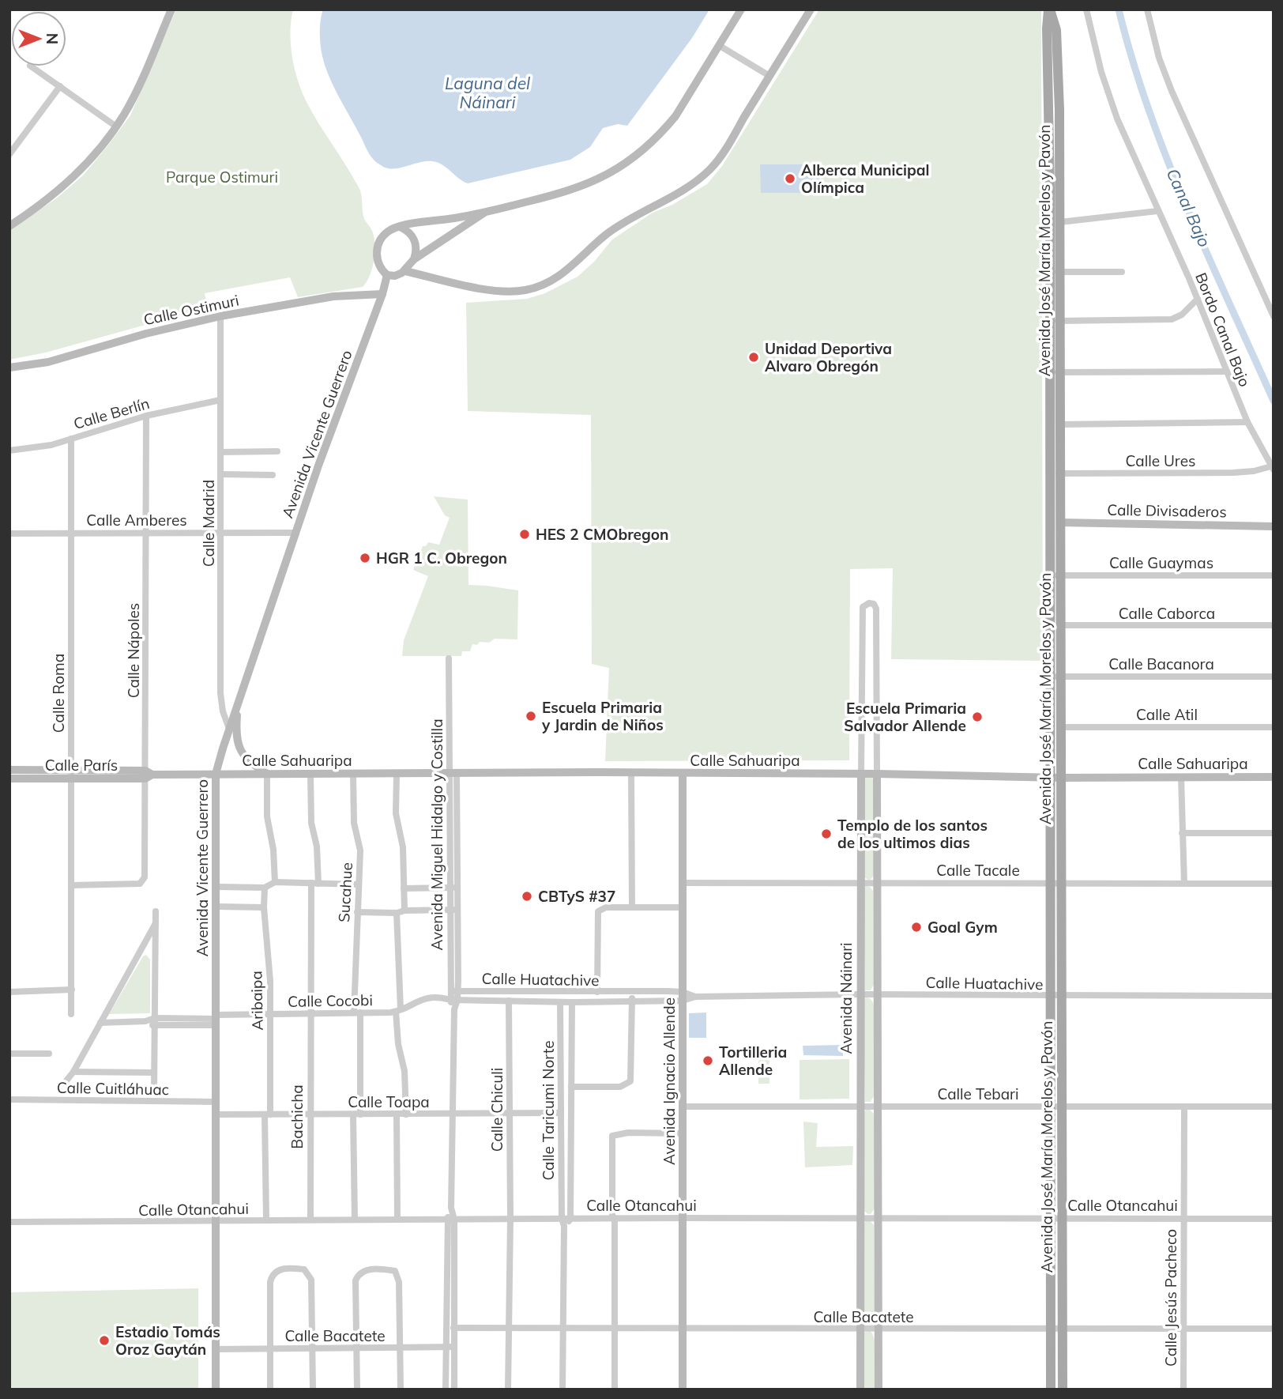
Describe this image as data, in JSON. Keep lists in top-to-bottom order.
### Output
{
  "streets": {
    "main road": ["Avenida José María Morelos y Pavón"],
    "street": [
      "Calle Ostimuri",
      "Bordo Canal Bajo",
      "Calle Berlín",
      "Avenida Vicente Guerrero",
      "Calle Ures",
      "Calle Divisaderos",
      "Calle Amberes",
      "Calle Madrid",
      "Calle Guaymas",
      "Calle Caborca",
      "Calle Nápoles",
      "Calle Bacanora",
      "Calle Roma",
      "Calle Atil",
      "Calle Sahuaripa",
      "Calle París",
      "Avenida Miguel Hidalgo y Costilla",
      "Calle Tacale",
      "Sucahue",
      "Calle Huatachive",
      "Avenida Náinari",
      "Aribaipa",
      "Calle Cocobi",
      "Avenida Ignacio Allende",
      "Calle Cuitláhuac",
      "Calle Tebari",
      "Calle Toapa",
      "Calle Chiculi",
      "Calle Taricumi Norte",
      "Bachicha",
      "Calle Otancahui",
      "Calle Jesús Pacheco",
      "Calle Bacatete"
    ]
  },
  "crossings": [
    ["Avenida José María Morelos y Pavón", "Calle Ures"],
    ["Avenida José María Morelos y Pavón", "Calle Divisaderos"],
    ["Avenida José María Morelos y Pavón", "Calle Guaymas"],
    ["Avenida José María Morelos y Pavón", "Calle Caborca"],
    ["Avenida José María Morelos y Pavón", "Calle Bacanora"],
    ["Avenida José María Morelos y Pavón", "Calle Atil"],
    ["Avenida José María Morelos y Pavón", "Calle Sahuaripa"],
    ["Avenida José María Morelos y Pavón", "Calle Tacale"],
    ["Avenida José María Morelos y Pavón", "Calle Huatachive"],
    ["Avenida José María Morelos y Pavón", "Calle Tebari"],
    ["Avenida José María Morelos y Pavón", "Calle Otancahui"],
    ["Avenida José María Morelos y Pavón", "Calle Bacatete"],
    ["Calle Ostimuri", "Avenida Vicente Guerrero"],
    ["Calle Ostimuri", "Calle Madrid"],
    ["Bordo Canal Bajo", "Calle Ures"],
    ["Calle Berlín", "Calle Madrid"],
    ["Calle Berlín", "Calle Nápoles"],
    ["Calle Berlín", "Calle Roma"],
    ["Avenida Vicente Guerrero", "Calle Amberes"],
    ["Avenida Vicente Guerrero", "Calle Madrid"],
    ["Avenida Vicente Guerrero", "Calle Sahuaripa"],
    ["Avenida Vicente Guerrero", "Calle París"],
    ["Avenida Vicente Guerrero", "Calle Cocobi"],
    ["Avenida Vicente Guerrero", "Calle Cuitláhuac"],
    ["Avenida Vicente Guerrero", "Calle Toapa"],
    ["Avenida Vicente Guerrero", "Calle Otancahui"],
    ["Avenida Vicente Guerrero", "Calle Bacatete"],
    ["Calle Amberes", "Calle Madrid"],
    ["Calle Amberes", "Calle Nápoles"],
    ["Calle Amberes", "Calle Roma"],
    ["Calle Nápoles", "Calle Roma"],
    ["Calle Nápoles", "Calle París"],
    ["Calle Roma", "Calle París"],
    ["Calle Sahuaripa", "Calle París"],
    ["Calle Sahuaripa", "Avenida Miguel Hidalgo y Costilla"],
    ["Calle Sahuaripa", "Sucahue"],
    ["Calle Sahuaripa", "Avenida Náinari"],
    ["Calle Sahuaripa", "Avenida Ignacio Allende"],
    ["Calle Sahuaripa", "Bachicha"],
    ["Avenida Miguel Hidalgo y Costilla", "Calle Huatachive"],
    ["Avenida Miguel Hidalgo y Costilla", "Calle Cocobi"],
    ["Avenida Miguel Hidalgo y Costilla", "Calle Toapa"],
    ["Avenida Miguel Hidalgo y Costilla", "Calle Otancahui"],
    ["Avenida Miguel Hidalgo y Costilla", "Calle Bacatete"],
    ["Calle Tacale", "Avenida Náinari"],
    ["Calle Tacale", "Avenida Ignacio Allende"],
    ["Sucahue", "Calle Cocobi"],
    ["Sucahue", "Calle Toapa"],
    ["Sucahue", "Calle Otancahui"],
    ["Calle Huatachive", "Avenida Náinari"],
    ["Calle Huatachive", "Calle Cocobi"],
    ["Calle Huatachive", "Avenida Ignacio Allende"],
    ["Calle Huatachive", "Calle Chiculi"],
    ["Calle Huatachive", "Calle Taricumi Norte"],
    ["Avenida Náinari", "Calle Tebari"],
    ["Avenida Náinari", "Calle Otancahui"],
    ["Avenida Náinari", "Calle Bacatete"],
    ["Aribaipa", "Calle Cocobi"],
    ["Aribaipa", "Calle Toapa"],
    ["Aribaipa", "Calle Otancahui"],
    ["Calle Cocobi", "Bachicha"],
    ["Avenida Ignacio Allende", "Calle Tebari"],
    ["Avenida Ignacio Allende", "Calle Otancahui"],
    ["Avenida Ignacio Allende", "Calle Bacatete"],
    ["Calle Tebari", "Calle Jesús Pacheco"],
    ["Calle Toapa", "Calle Chiculi"],
    ["Calle Toapa", "Calle Taricumi Norte"],
    ["Calle Toapa", "Bachicha"],
    ["Calle Chiculi", "Calle Otancahui"],
    ["Calle Chiculi", "Calle Bacatete"],
    ["Calle Taricumi Norte", "Calle Otancahui"],
    ["Calle Taricumi Norte", "Calle Bacatete"],
    ["Bachicha", "Calle Otancahui"],
    ["Calle Otancahui", "Calle Jesús Pacheco"],
    ["Calle Jesús Pacheco", "Calle Bacatete"]
  ],
  "water": ["Laguna del Náinari", "Canal Bajo"],
  "parks": ["Parque Ostimuri"],
  "places": [
    "Alberca Municipal Olímpica",
    "Unidad Deportiva Alvaro Obregón",
    "HES 2 CMObregon",
    "HGR 1 C. Obregon",
    "Escuela Primaria y Jardin de Niños",
    "Escuela Primaria Salvador Allende",
    "Templo de los santos de los ultimos dias",
    "CBTyS #37",
    "Goal Gym",
    "Tortilleria Allende",
    "Estadio Tomás Oroz Gaytán"
  ],
  "north": "right"
}
